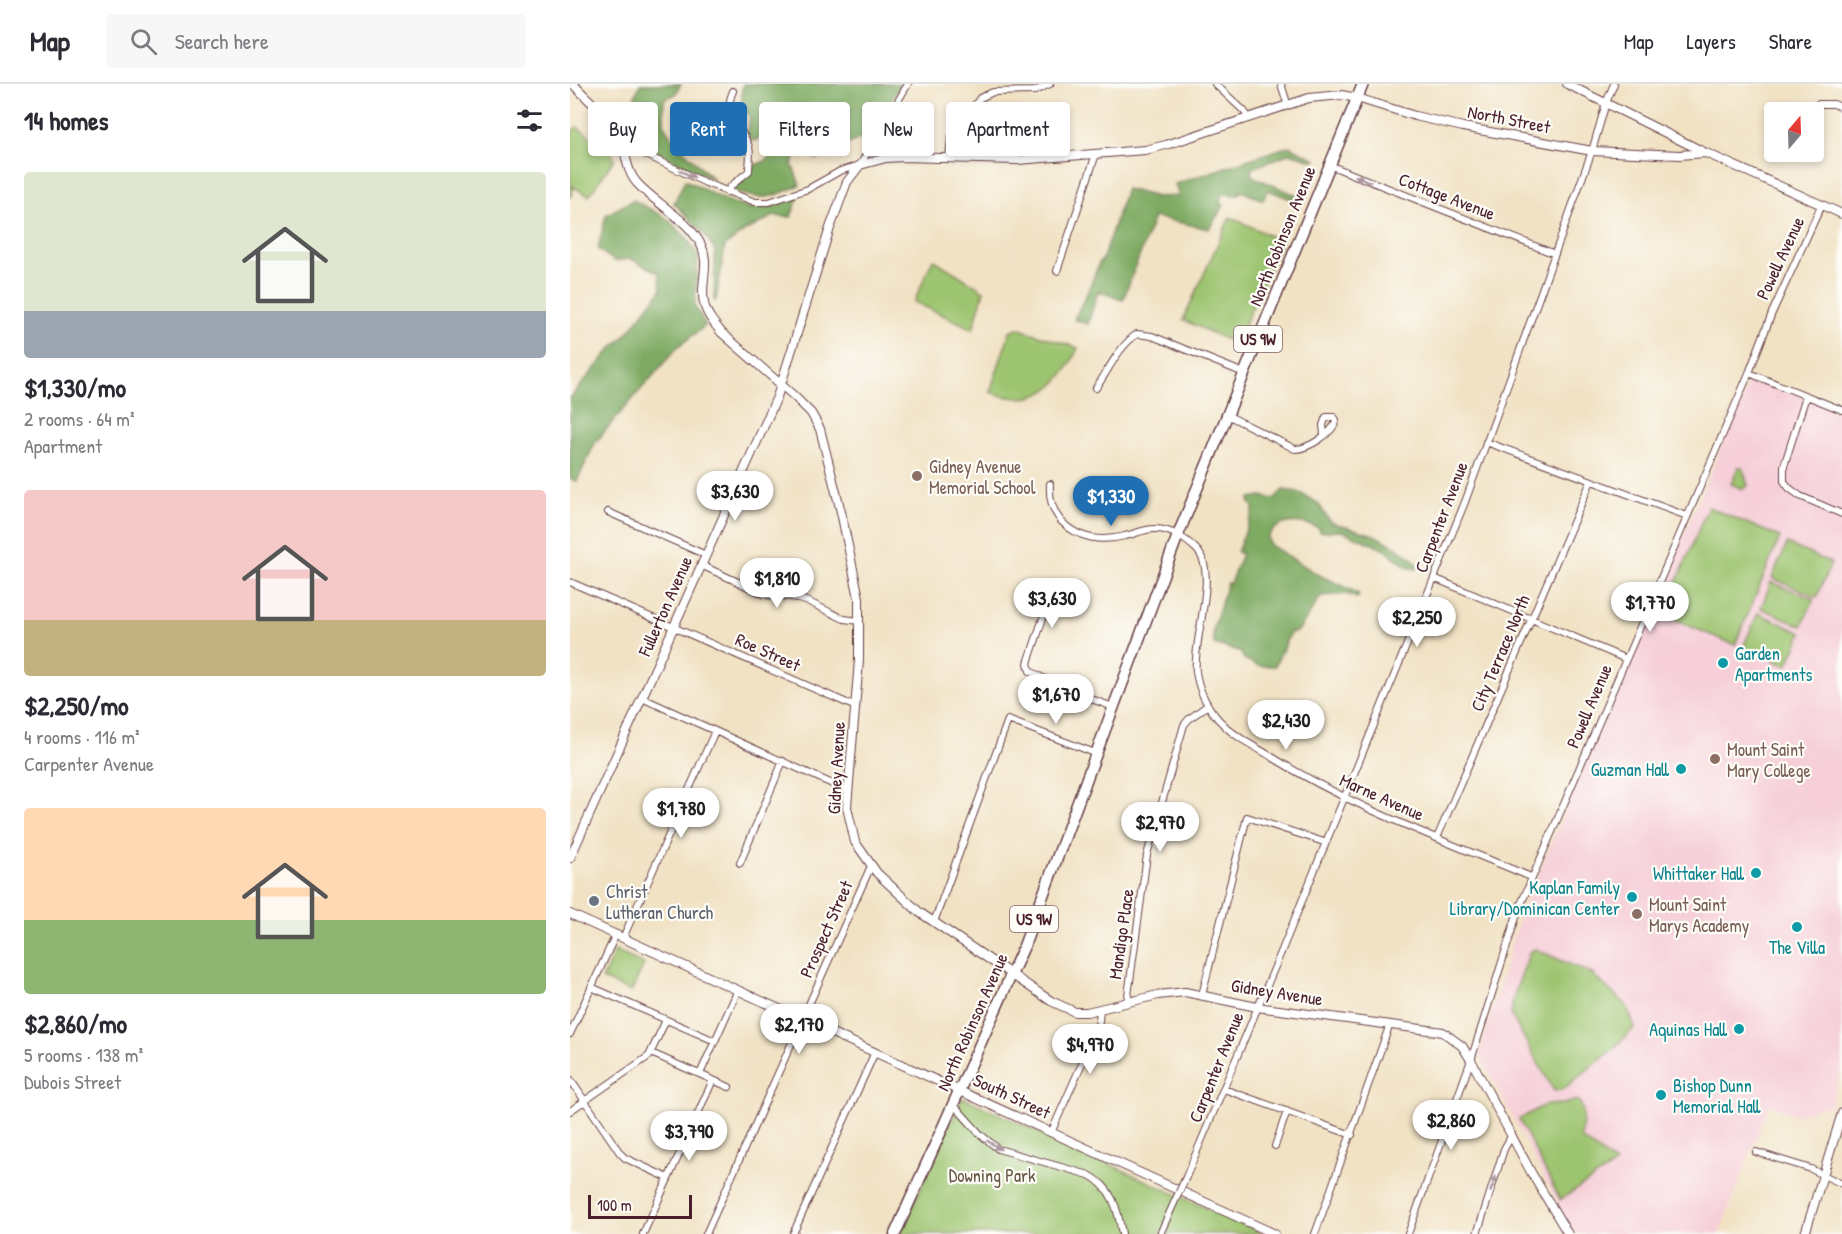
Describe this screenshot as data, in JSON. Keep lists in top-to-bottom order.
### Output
{
  "streets": {
    "highway": ["North Robinson Avenue", "US 9W"],
    "street": [
      "North Street",
      "Cottage Avenue",
      "Powell Avenue",
      "Carpenter Avenue",
      "Fullerton Avenue",
      "Roe Street",
      "City Terrace North",
      "Gidney Avenue",
      "Marne Avenue",
      "Prospect Street",
      "Mandigo Place",
      "South Street"
    ]
  },
  "crossings": [
    ["North Street", "North Robinson Avenue"],
    ["North Street", "Powell Avenue"],
    ["North Street", "Carpenter Avenue"],
    ["North Street", "Fullerton Avenue"],
    ["Cottage Avenue", "North Robinson Avenue"],
    ["Cottage Avenue", "Carpenter Avenue"],
    ["North Robinson Avenue", "Gidney Avenue"],
    ["North Robinson Avenue", "Marne Avenue"],
    ["North Robinson Avenue", "South Street"],
    ["Powell Avenue", "Gidney Avenue"],
    ["Powell Avenue", "Marne Avenue"],
    ["Carpenter Avenue", "Gidney Avenue"],
    ["Carpenter Avenue", "Marne Avenue"],
    ["Fullerton Avenue", "Roe Street"],
    ["Fullerton Avenue", "Gidney Avenue"],
    ["Roe Street", "Gidney Avenue"],
    ["City Terrace North", "Marne Avenue"],
    ["Gidney Avenue", "Prospect Street"],
    ["Gidney Avenue", "Mandigo Place"],
    ["Marne Avenue", "Mandigo Place"],
    ["Prospect Street", "South Street"]
  ],
  "one_way": ["Cottage Avenue"],
  "parks": ["Downing Park"],
  "places": [
    "Gidney Avenue Memorial School",
    "Garden Apartments",
    "Mount Saint Mary College",
    "Guzman Hall",
    "Whittaker Hall",
    "Kaplan Family Library/Dominican Center",
    "Christ Lutheran Church",
    "Mount Saint Marys Academy",
    "The Villa",
    "Aquinas Hall",
    "Bishop Dunn Memorial Hall"
  ],
  "scale_bar": "100 m",
  "north": "top",
  "page": {
    "header": "Map",
    "search": "Search here",
    "nav": ["Map", "Layers", "Share"],
    "heading": "14 homes",
    "chip": [
      "Buy",
      "Rent",
      "Filters",
      "New",
      "Apartment"
    ],
    "list": [
      {
        "name": "$1,330/mo",
        "note": "2 rooms · 64 m² · Apartment"
      },
      {
        "name": "$2,250/mo",
        "note": "4 rooms · 116 m² · Carpenter Avenue"
      },
      {
        "name": "$2,860/mo",
        "note": "5 rooms · 138 m² · Dubois Street"
      }
    ],
    "price": [
      "$3,630",
      "$1,330",
      "$1,810",
      "$3,630",
      "$1,770",
      "$2,250",
      "$1,670",
      "$2,430",
      "$1,780",
      "$2,970",
      "$2,170",
      "$4,970",
      "$2,860",
      "$3,790"
    ],
    "scale": "100 m"
  }
}
